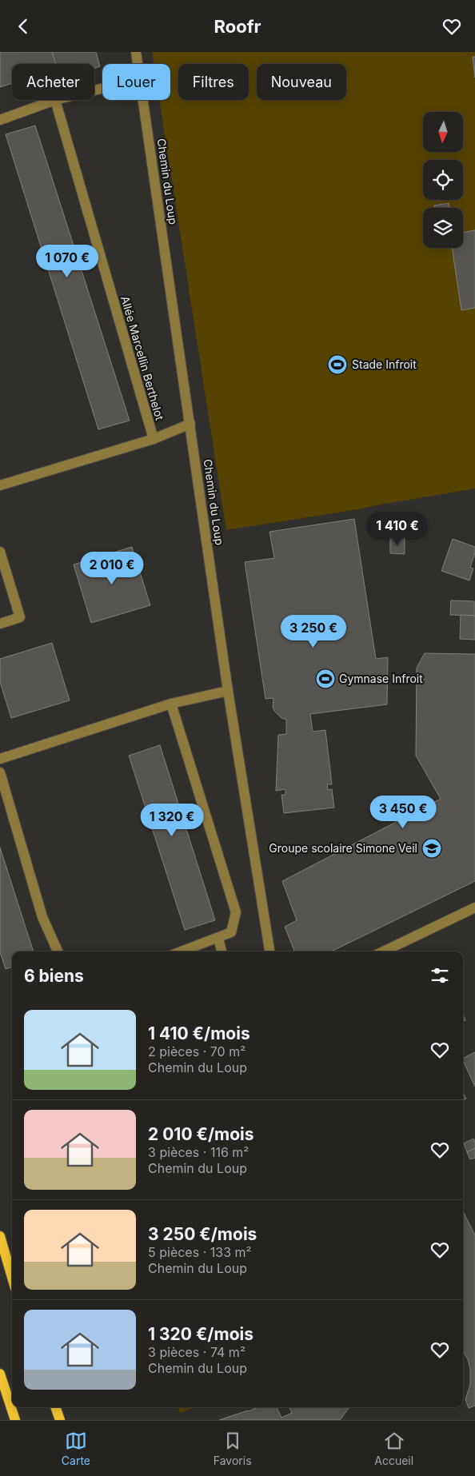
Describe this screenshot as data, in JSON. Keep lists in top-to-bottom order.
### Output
{
  "streets": {
    "street": ["Chemin du Loup", "Allée Marcellin Berthelot"]
  },
  "crossings": [
    ["Chemin du Loup", "Allée Marcellin Berthelot"]
  ],
  "places": {
    "sports": ["Stade Infroit", "Gymnase Infroit"],
    "school or university": ["Groupe scolaire Simone Veil"]
  },
  "north": "bottom",
  "page": {
    "header": "Roofr",
    "chip": [
      "Acheter",
      "Louer",
      "Filtres",
      "Nouveau"
    ],
    "price": [
      "1 070 €",
      "1 410 €",
      "2 010 €",
      "3 250 €",
      "3 450 €",
      "1 320 €"
    ],
    "heading": "6 biens",
    "list": [
      {
        "name": "1 410 €/mois",
        "note": "2 pièces · 70 m² · Chemin du Loup"
      },
      {
        "name": "2 010 €/mois",
        "note": "3 pièces · 116 m² · Chemin du Loup"
      },
      {
        "name": "3 250 €/mois",
        "note": "5 pièces · 133 m² · Chemin du Loup"
      },
      {
        "name": "1 320 €/mois",
        "note": "3 pièces · 74 m² · Chemin du Loup"
      }
    ],
    "tabs": ["Carte", "Favoris", "Accueil"]
  }
}
